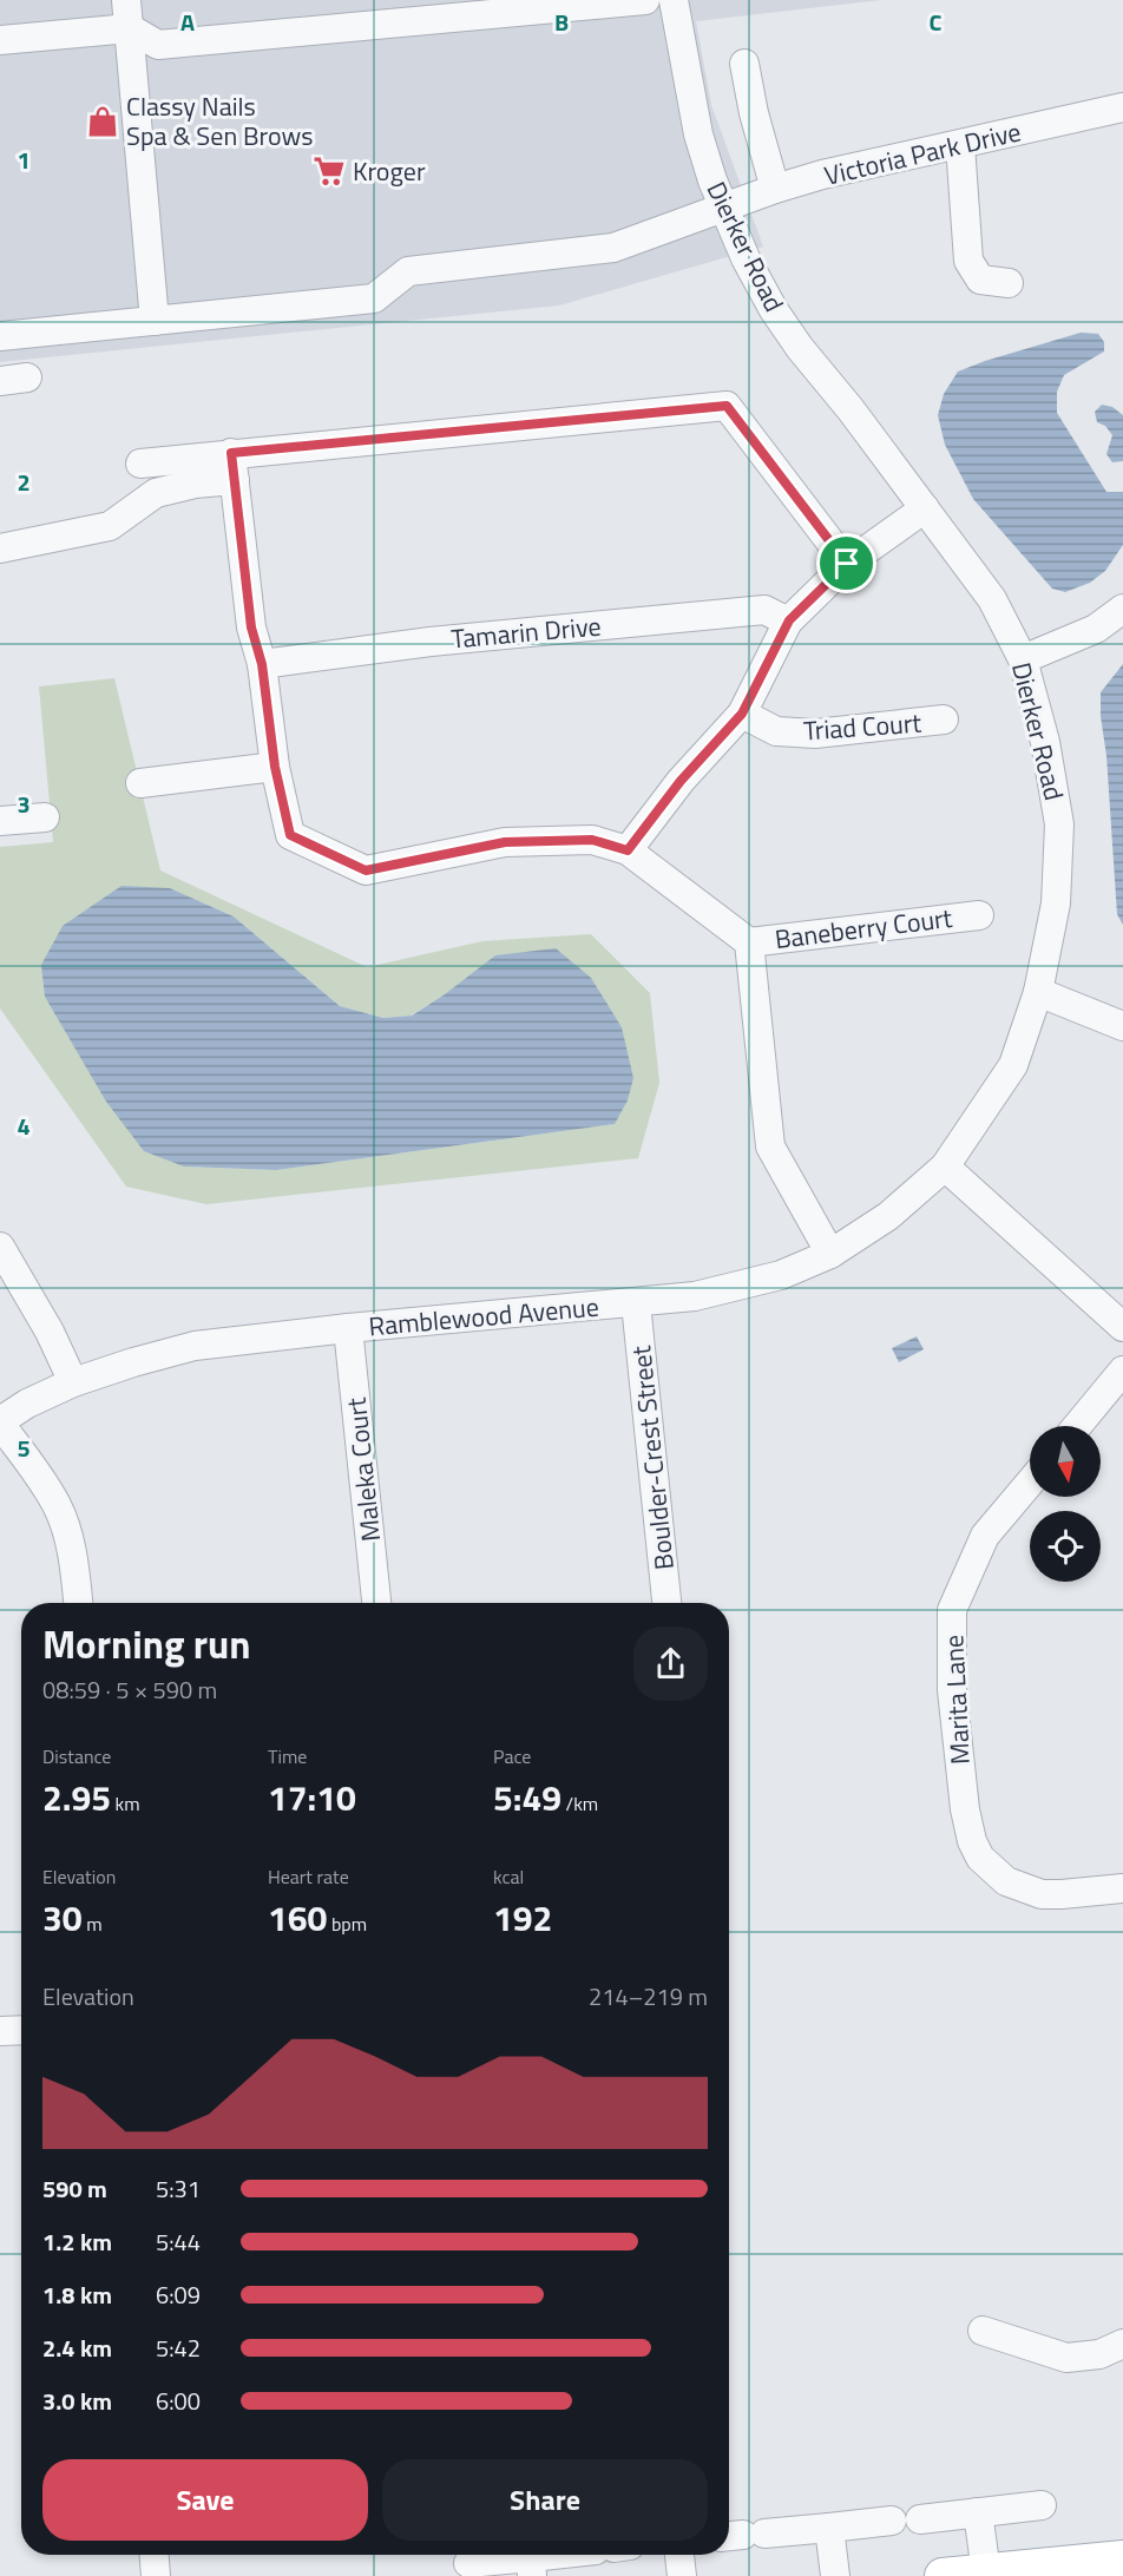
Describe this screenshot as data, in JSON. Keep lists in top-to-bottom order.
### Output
{
  "streets": {
    "street": [
      "Victoria Park Drive",
      "Dierker Road",
      "Tamarin Drive",
      "Triad Court",
      "Baneberry Court",
      "Ramblewood Avenue",
      "Boulder-Crest Street",
      "Maleka Court",
      "Marita Lane"
    ]
  },
  "crossings": [
    ["Victoria Park Drive", "Dierker Road"],
    ["Dierker Road", "Ramblewood Avenue"],
    ["Ramblewood Avenue", "Boulder-Crest Street"],
    ["Ramblewood Avenue", "Maleka Court"]
  ],
  "places": {
    "shop": ["Classy Nails Spa & Sen Brows"],
    "supermarket": ["Kroger"]
  },
  "north": "bottom",
  "page": {
    "heading": ["Morning run", "08:59 · 5 × 590 m"],
    "stats": [
      ["Distance", "2.95 km"],
      ["Time", "17:10"],
      ["Pace", "5:49 /km"],
      ["Elevation", "30 m"],
      ["Heart rate", "160 bpm"],
      ["kcal", "192"]
    ],
    "chart": ["Elevation", "214–219 m"],
    "list": [
      {
        "name": "590 m",
        "note": "5:31"
      },
      {
        "name": "1.2 km",
        "note": "5:44"
      },
      {
        "name": "1.8 km",
        "note": "6:09"
      },
      {
        "name": "2.4 km",
        "note": "5:42"
      },
      {
        "name": "3.0 km",
        "note": "6:00"
      }
    ],
    "buttons": ["Save", "Share"]
  },
  "grid": {
    "columns": ["A", "B", "C"],
    "rows": [
      "1",
      "2",
      "3",
      "4",
      "5"
    ]
  }
}
